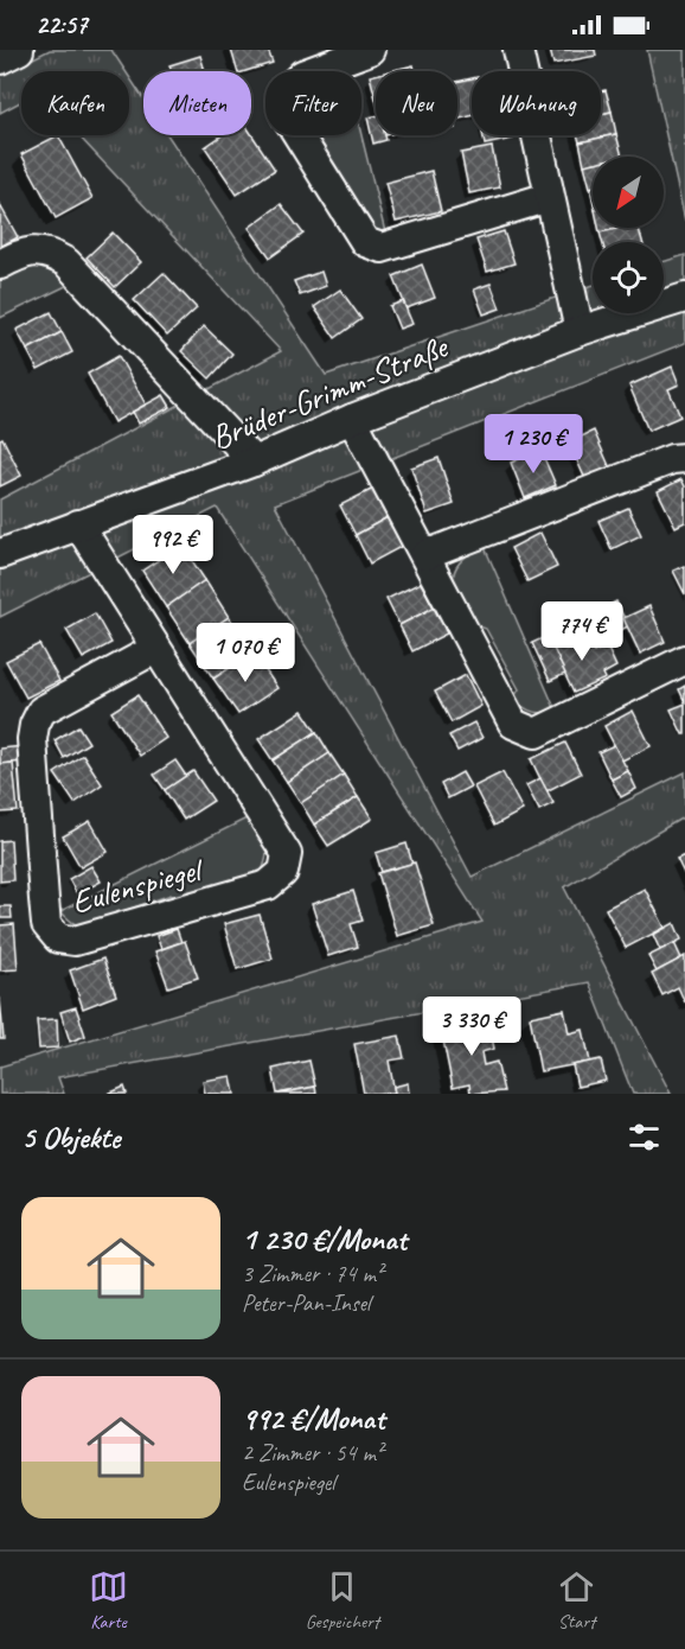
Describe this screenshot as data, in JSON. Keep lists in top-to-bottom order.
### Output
{
  "streets": {
    "street": ["Brüder-Grimm-Straße", "Eulenspiegel"]
  },
  "crossings": [
    ["Brüder-Grimm-Straße", "Eulenspiegel"]
  ],
  "north": "bottom left",
  "page": {
    "status": "22:57",
    "chip": [
      "Kaufen",
      "Mieten",
      "Filter",
      "Neu",
      "Wohnung"
    ],
    "price": [
      "1 230 €",
      "992 €",
      "774 €",
      "1 070 €",
      "3 330 €"
    ],
    "heading": "5 Objekte",
    "list": [
      {
        "name": "1 230 €/Monat",
        "note": "3 Zimmer · 74 m² · Peter-Pan-Insel"
      },
      {
        "name": "992 €/Monat",
        "note": "2 Zimmer · 54 m² · Eulenspiegel"
      }
    ],
    "tabs": ["Karte", "Gespeichert", "Start"]
  }
}
